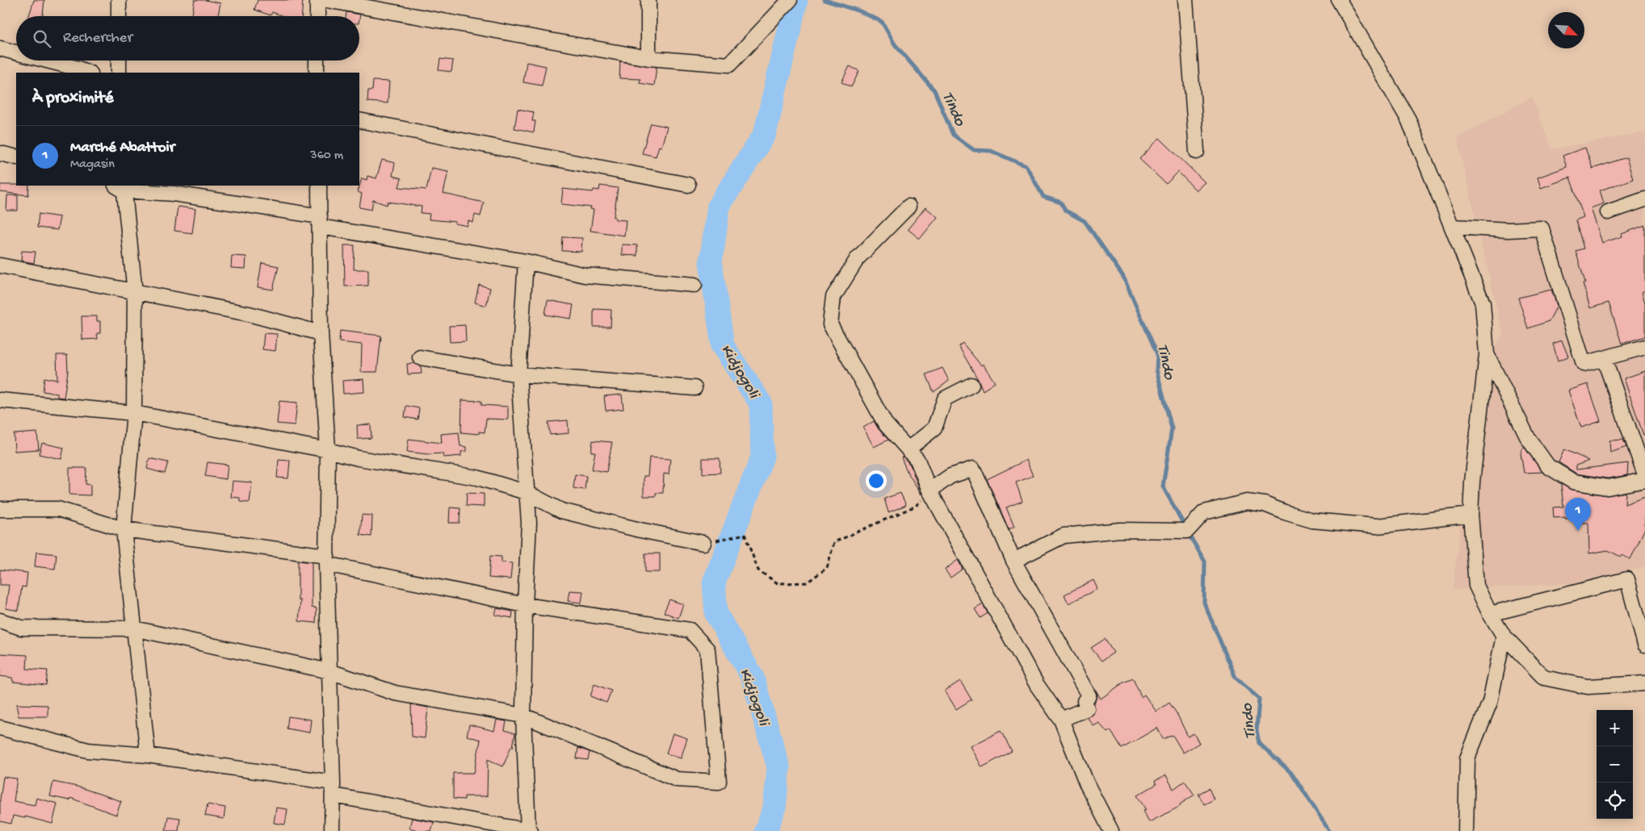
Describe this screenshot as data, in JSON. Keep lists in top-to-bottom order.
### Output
{
  "water": ["Tindo", "Kidjogoli"],
  "north": "bottom right",
  "page": {
    "search": "Rechercher",
    "heading": "À proximité",
    "list": [
      {
        "mark": "1",
        "name": "Marché Abattoir",
        "note": "Magasin",
        "value": "360 m"
      }
    ],
    "pins": "1",
    "map_buttons": ["+", "−"]
  }
}
